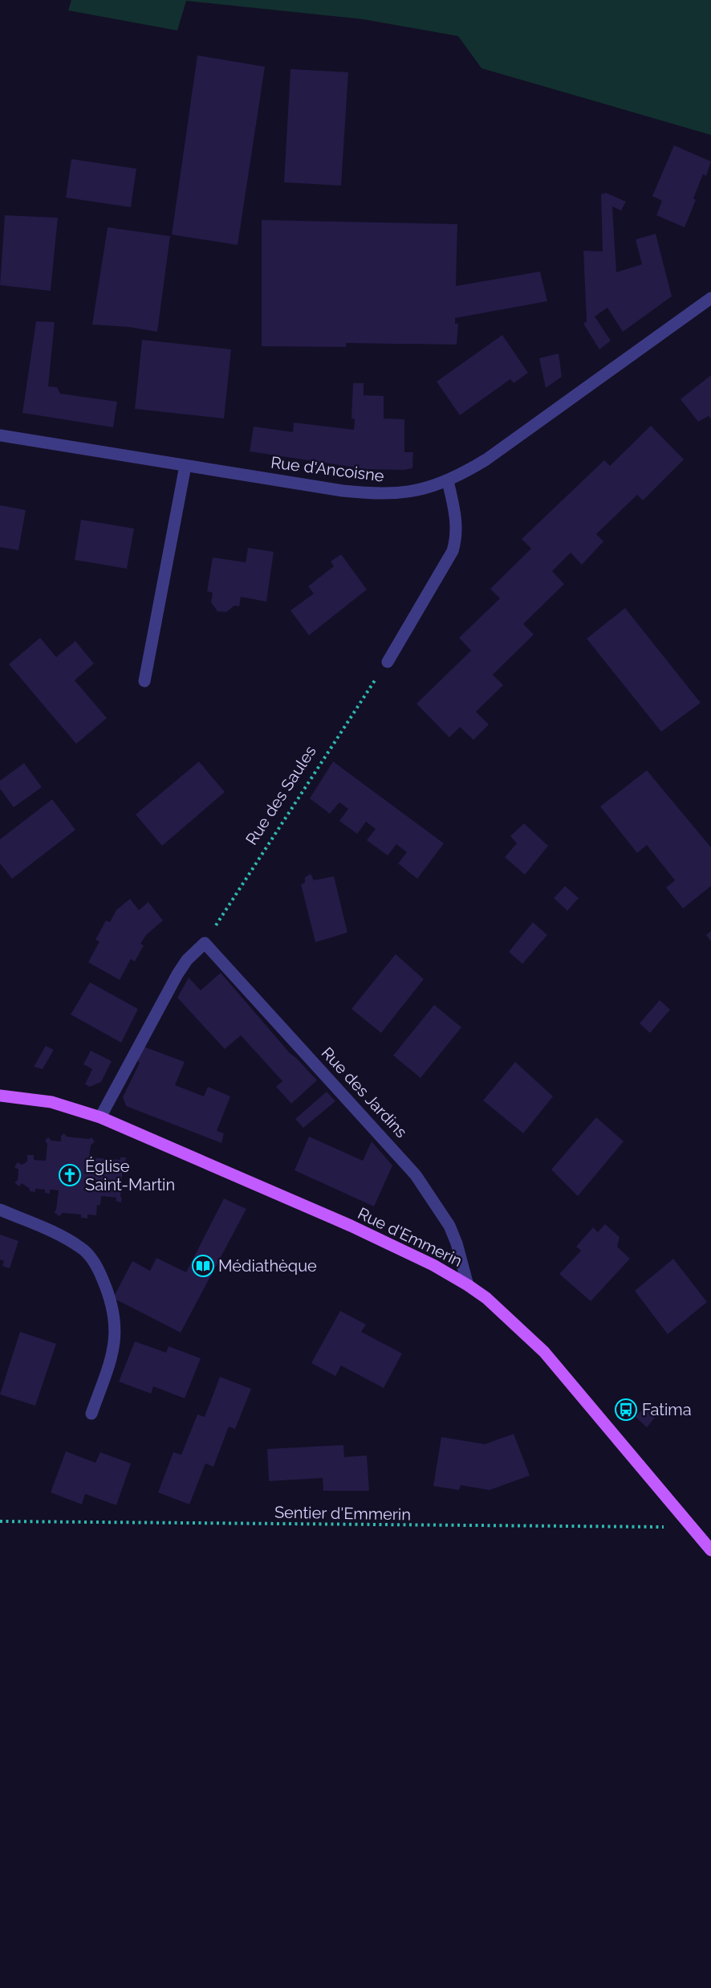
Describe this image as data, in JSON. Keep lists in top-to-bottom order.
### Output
{
  "streets": {
    "main road": ["Rue d'Emmerin"],
    "street": ["Rue d'Ancoisne", "Rue des Jardins"],
    "path": ["Rue des Saules", "Sentier d'Emmerin"]
  },
  "crossings": [
    ["Rue des Saules", "Rue des Jardins"],
    ["Rue des Jardins", "Rue d'Emmerin"],
    ["Rue d'Emmerin", "Sentier d'Emmerin"]
  ],
  "places": {
    "church": ["Église Saint-Martin"],
    "library": ["Médiathèque"],
    "bus stop": ["Fatima"]
  }
}
